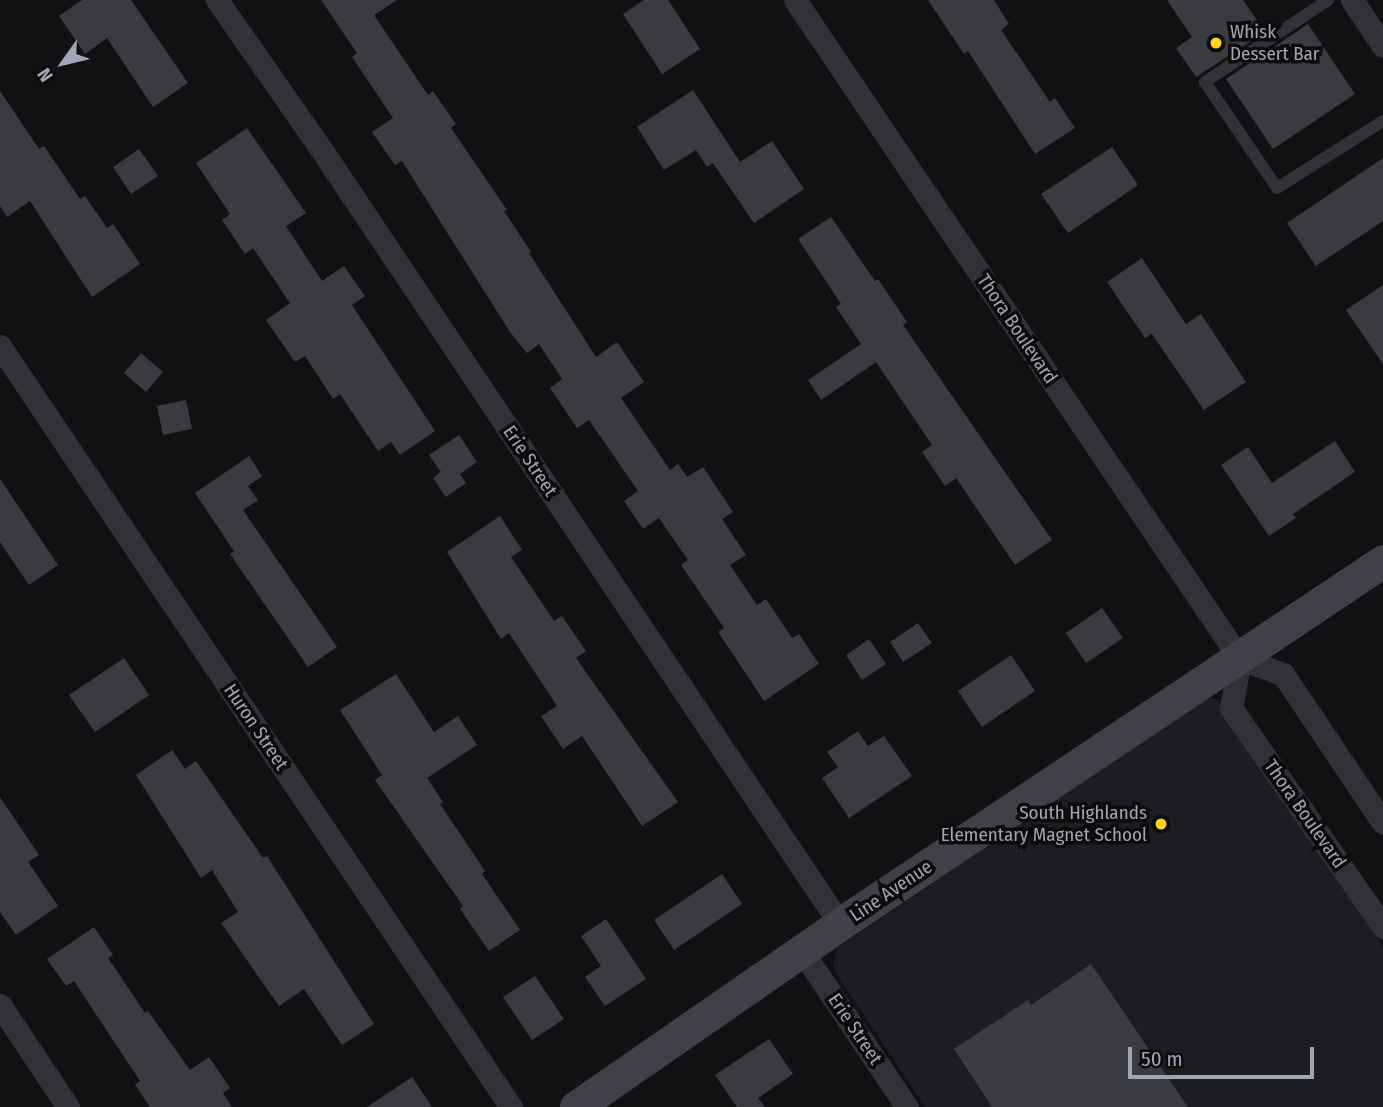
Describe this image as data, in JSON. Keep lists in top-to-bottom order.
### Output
{
  "streets": {
    "main road": ["Line Avenue"],
    "street": ["Thora Boulevard", "Erie Street", "Huron Street"]
  },
  "crossings": [
    ["Thora Boulevard", "Line Avenue"],
    ["Erie Street", "Line Avenue"]
  ],
  "places": ["Whisk Dessert Bar", "South Highlands Elementary Magnet School"],
  "scale_bar": "50 m",
  "north": "bottom left"
}
